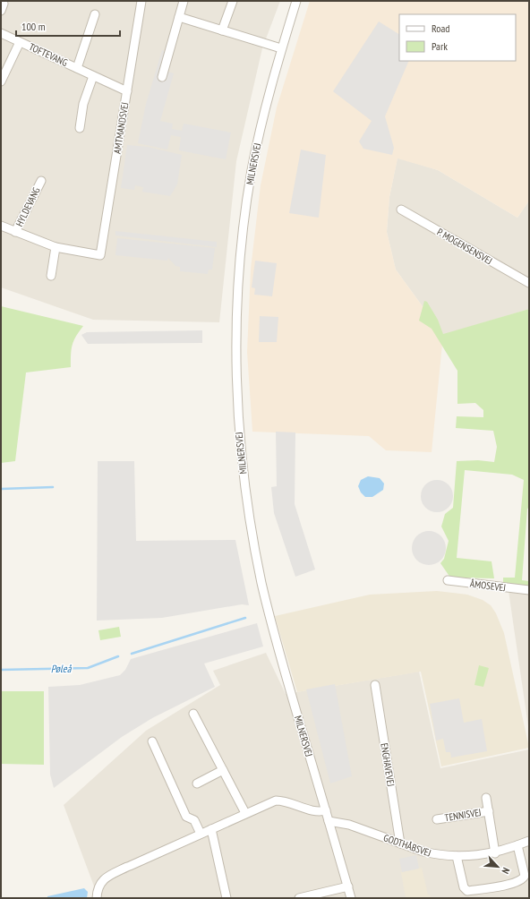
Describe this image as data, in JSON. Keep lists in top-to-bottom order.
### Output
{
  "streets": {
    "street": [
      "TOFTEVANG",
      "AMTMANDSVEJ",
      "MILNERSVEJ",
      "HYLDEVANG",
      "P. MOGENSENSVEJ",
      "ÅMOSEVEJ",
      "ENGHAVEVEJ",
      "TENNISVEJ",
      "GODTHÅBSVEJ"
    ]
  },
  "crossings": [
    ["TOFTEVANG", "AMTMANDSVEJ"],
    ["AMTMANDSVEJ", "HYLDEVANG"],
    ["MILNERSVEJ", "GODTHÅBSVEJ"],
    ["ENGHAVEVEJ", "GODTHÅBSVEJ"],
    ["TENNISVEJ", "GODTHÅBSVEJ"]
  ],
  "water": ["Pøleå"],
  "legend": ["Road", "Park"],
  "scale_bar": "100 m",
  "north": "bottom right"
}
